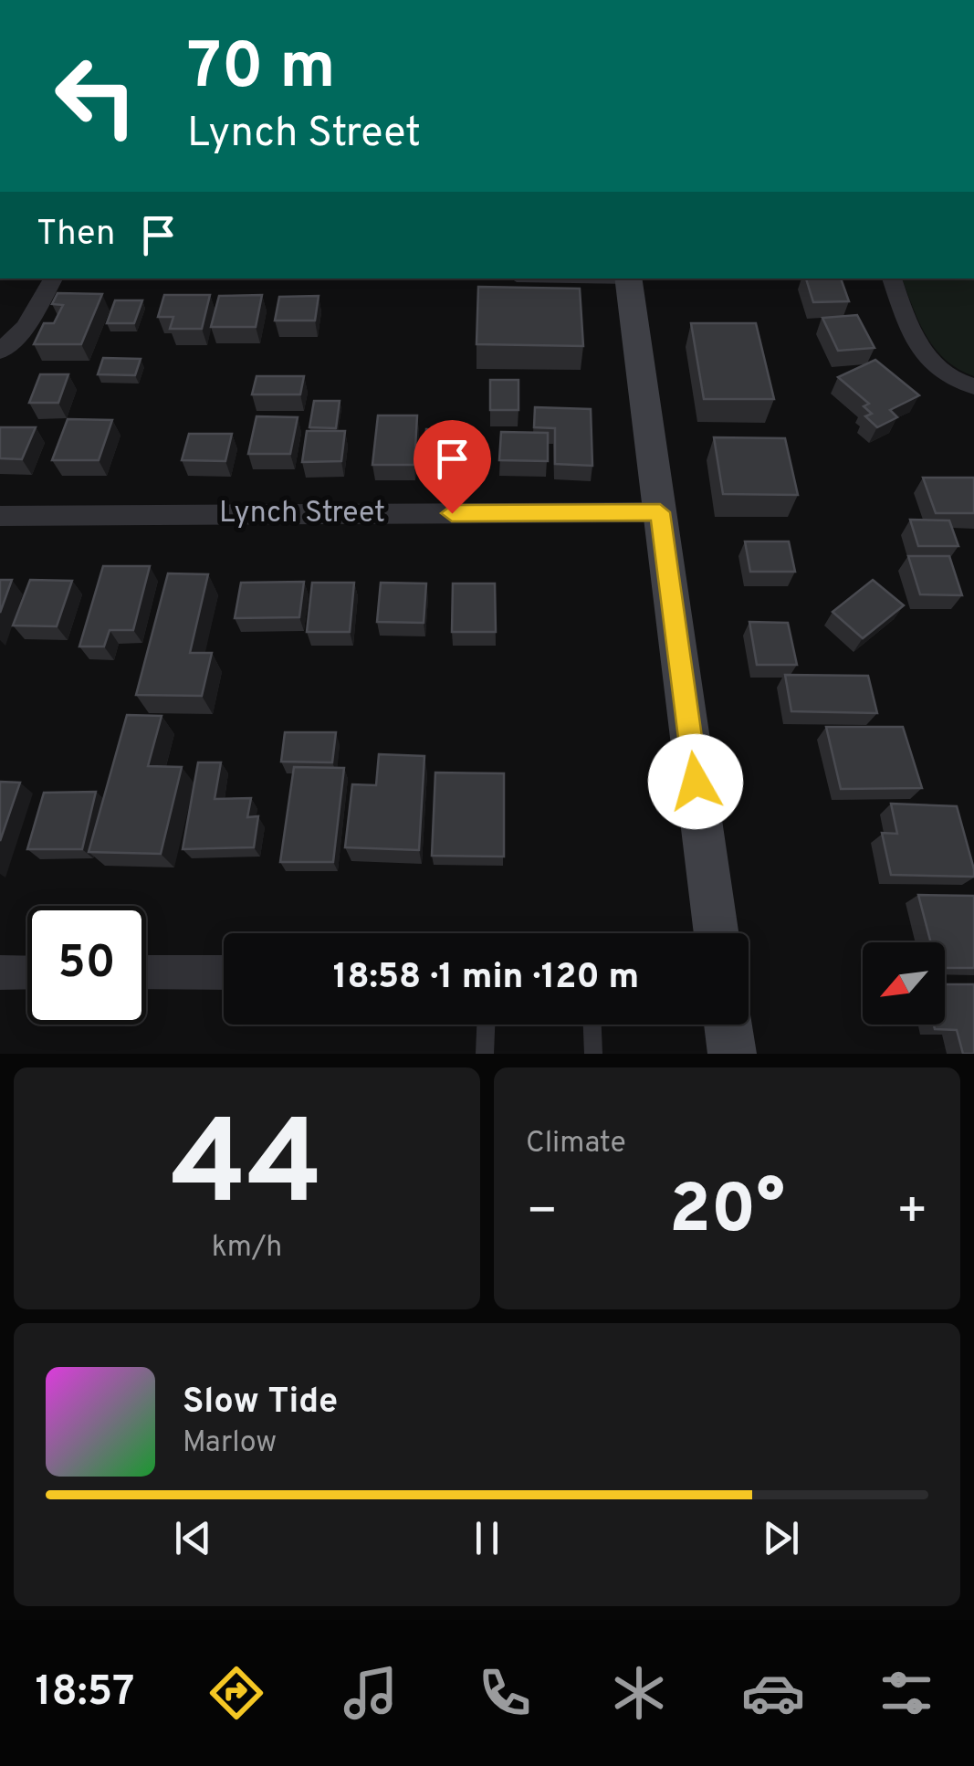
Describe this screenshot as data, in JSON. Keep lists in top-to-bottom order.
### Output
{
  "streets": {
    "street": ["Lynch Street"]
  },
  "north": "bottom left",
  "page": {
    "turn": ["70 m", "Lynch Street"],
    "then": "Then",
    "limit": "50",
    "trip": "18:58 · 1 min · 120 m",
    "tile": [
      ["44", "km/h"],
      "Climate"
    ],
    "heat": ["−", "20°", "+"],
    "song": ["Slow Tide", "Marlow"],
    "tabs": "18:57"
  }
}
